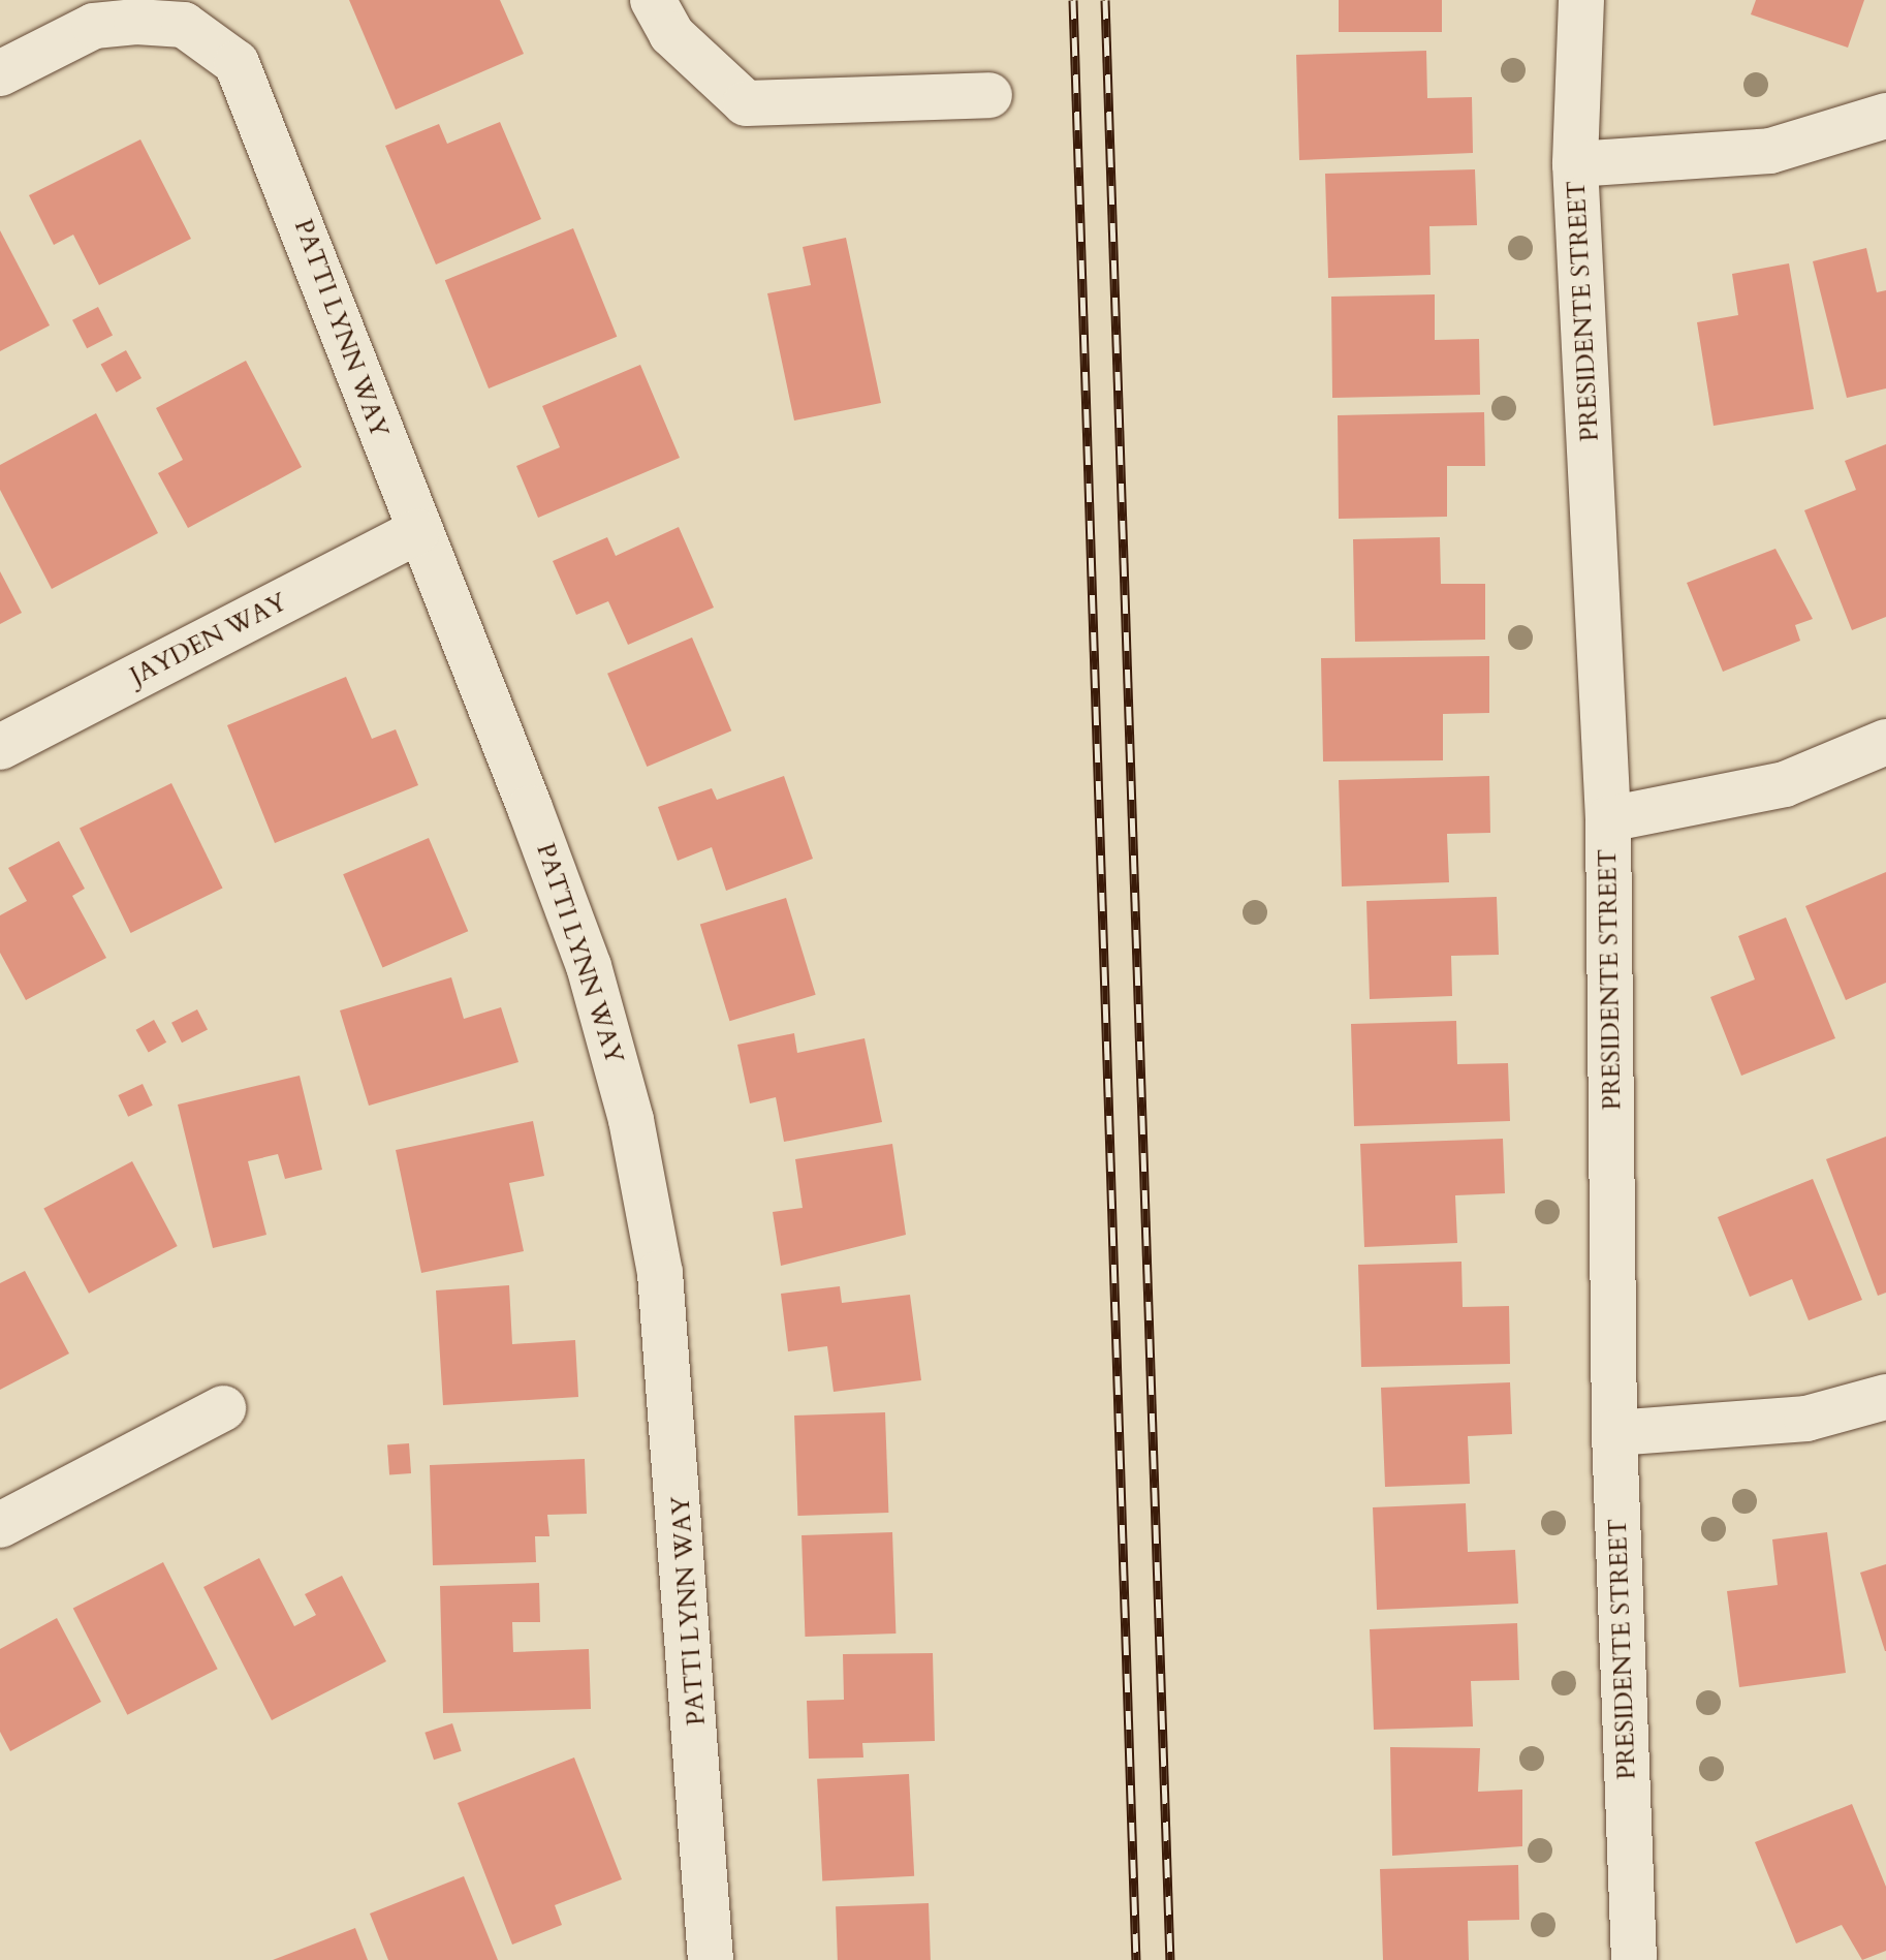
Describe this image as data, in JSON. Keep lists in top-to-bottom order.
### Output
{
  "streets": {
    "street": ["PRESIDENTE STREET", "PATTI LYNN WAY", "JAYDEN WAY"]
  },
  "crossings": [
    ["PATTI LYNN WAY", "JAYDEN WAY"]
  ]
}
